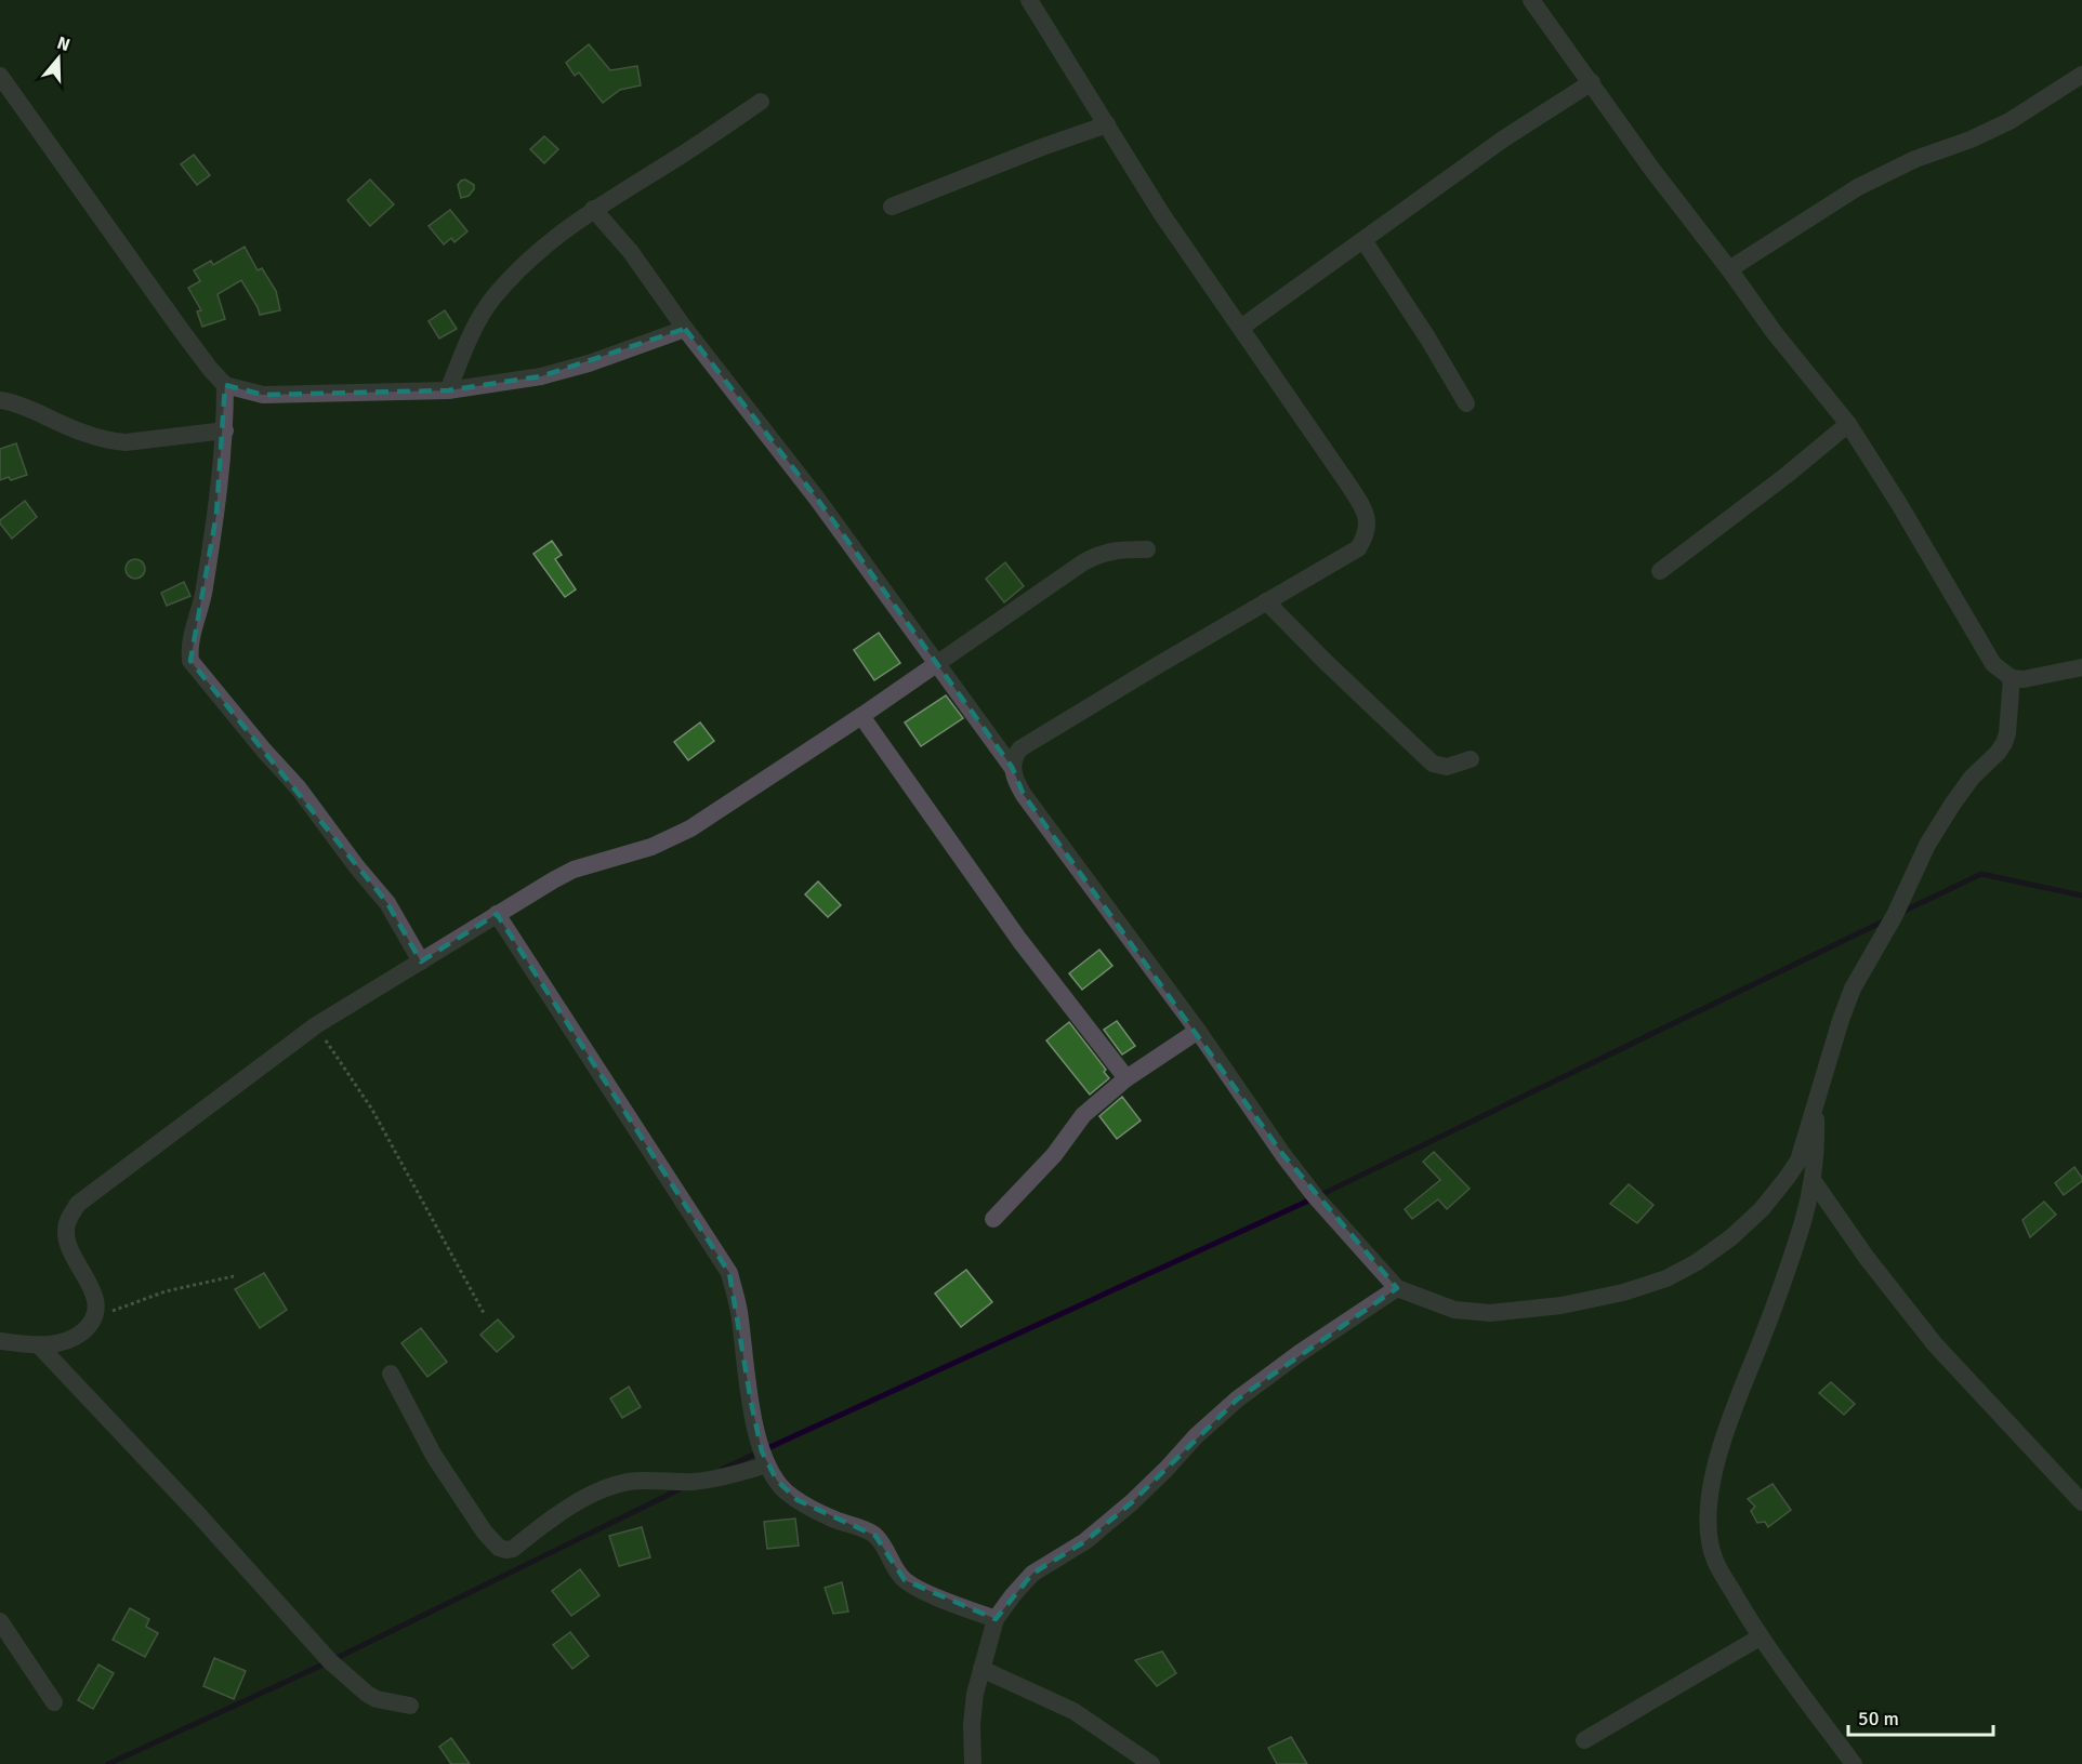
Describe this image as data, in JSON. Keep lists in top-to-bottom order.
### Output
{
  "scale_bar": "50 m",
  "north": "top"
}
